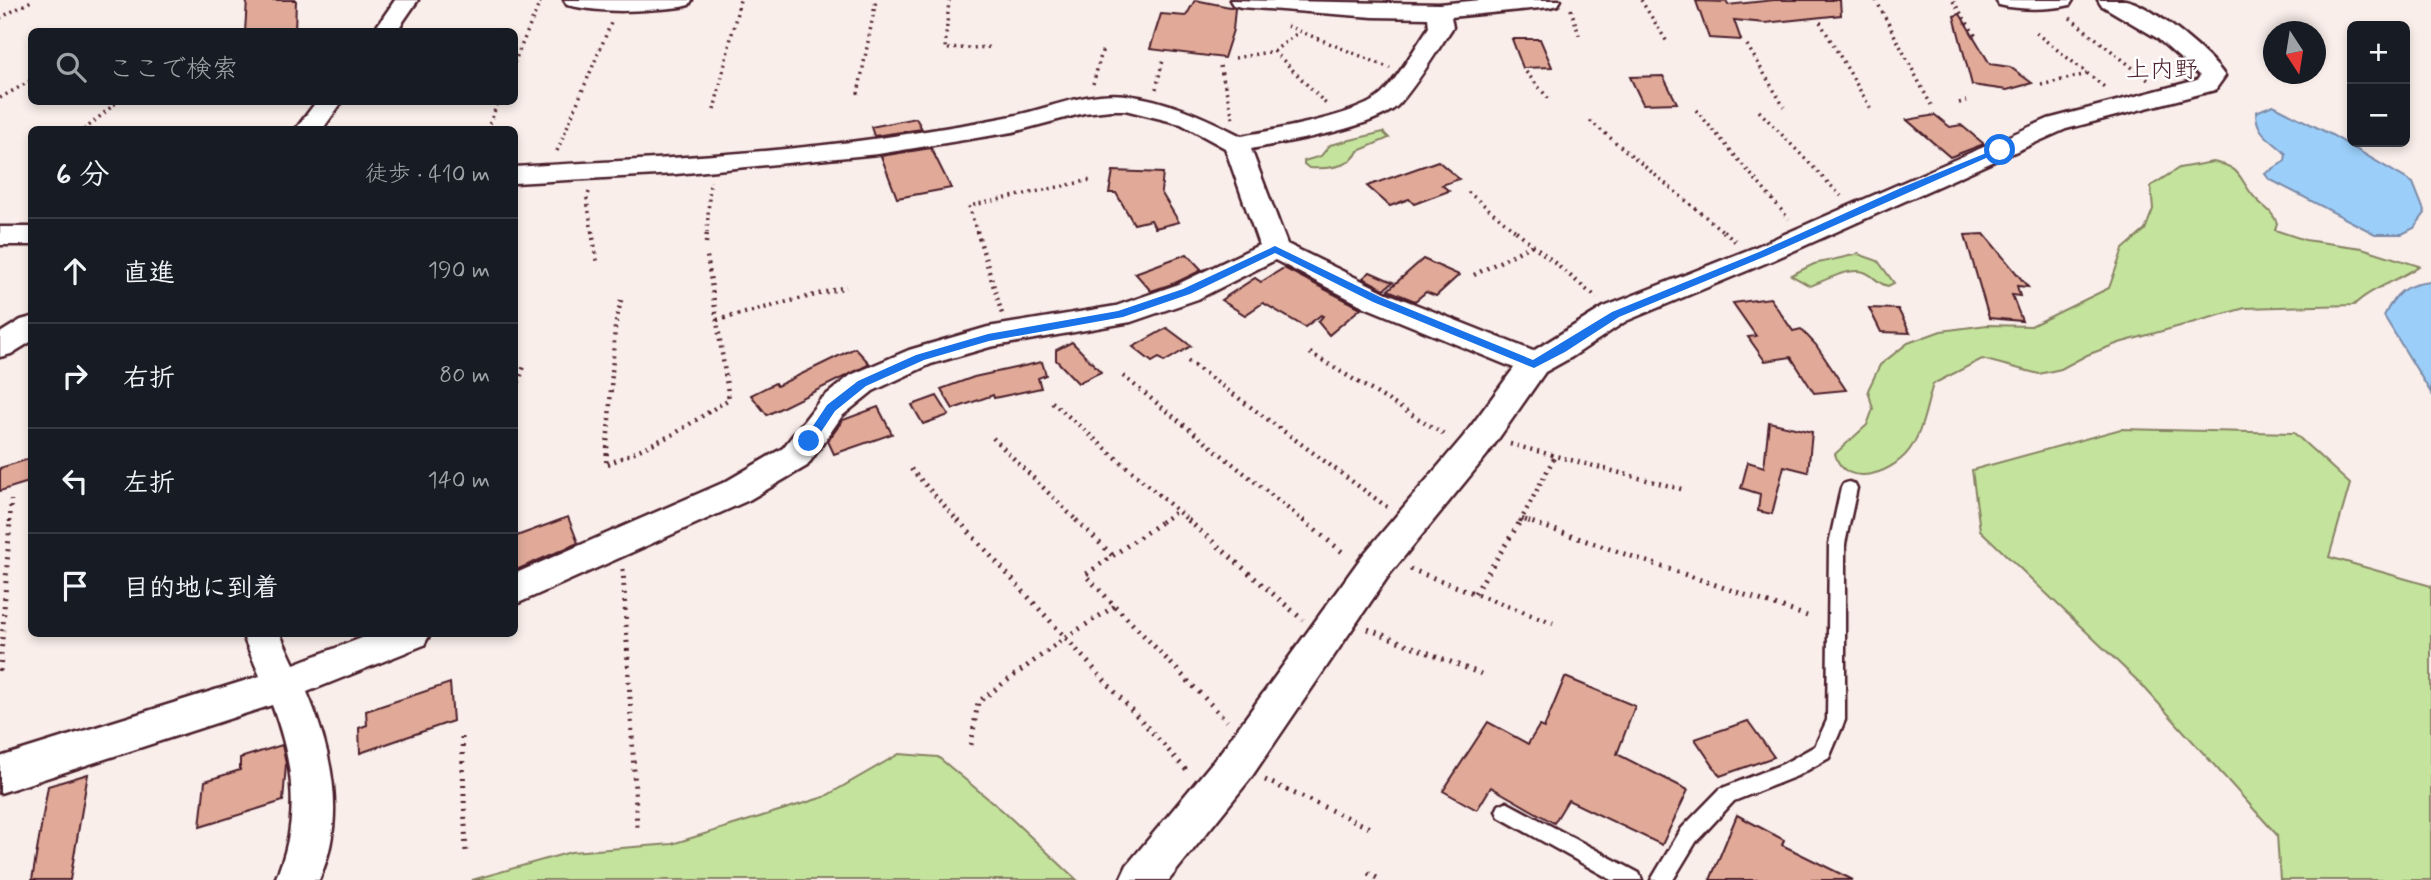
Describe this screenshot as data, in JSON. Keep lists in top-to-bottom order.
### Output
{
  "districts": ["上内野"],
  "north": "bottom",
  "page": {
    "map_buttons": ["+", "−"],
    "search": "ここで検索",
    "heading": ["6 分", "徒歩 · 410 m"],
    "list": [
      ["直進", "190 m"],
      ["右折", "80 m"],
      ["左折", "140 m"],
      "目的地に到着"
    ]
  }
}
